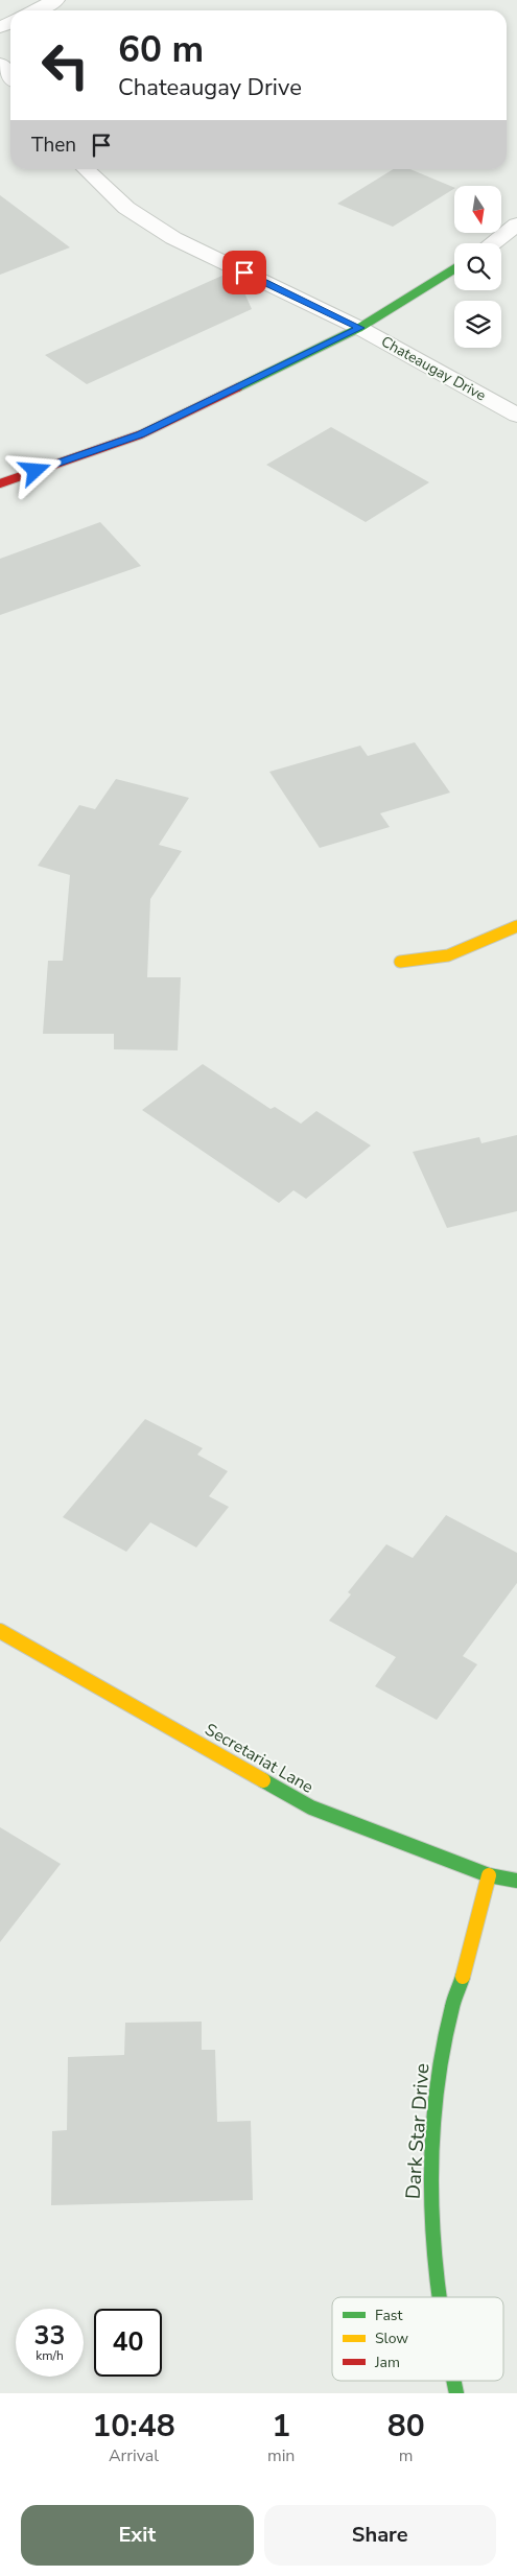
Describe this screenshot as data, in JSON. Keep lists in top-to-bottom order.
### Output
{
  "streets": {
    "street": ["Chateaugay Drive", "Secretariat Lane", "Dark Star Drive"]
  },
  "crossings": [
    ["Secretariat Lane", "Dark Star Drive"]
  ],
  "legend": ["Fast", "Slow", "Jam"],
  "north": "bottom",
  "page": {
    "turn": ["60 m", "Chateaugay Drive"],
    "then": "Then",
    "speed": "33 km/h",
    "limit": "40",
    "eta": [
      "10:48",
      "Arrival",
      "1",
      "min",
      "80",
      "m"
    ],
    "buttons": ["Exit", "Share"]
  }
}
